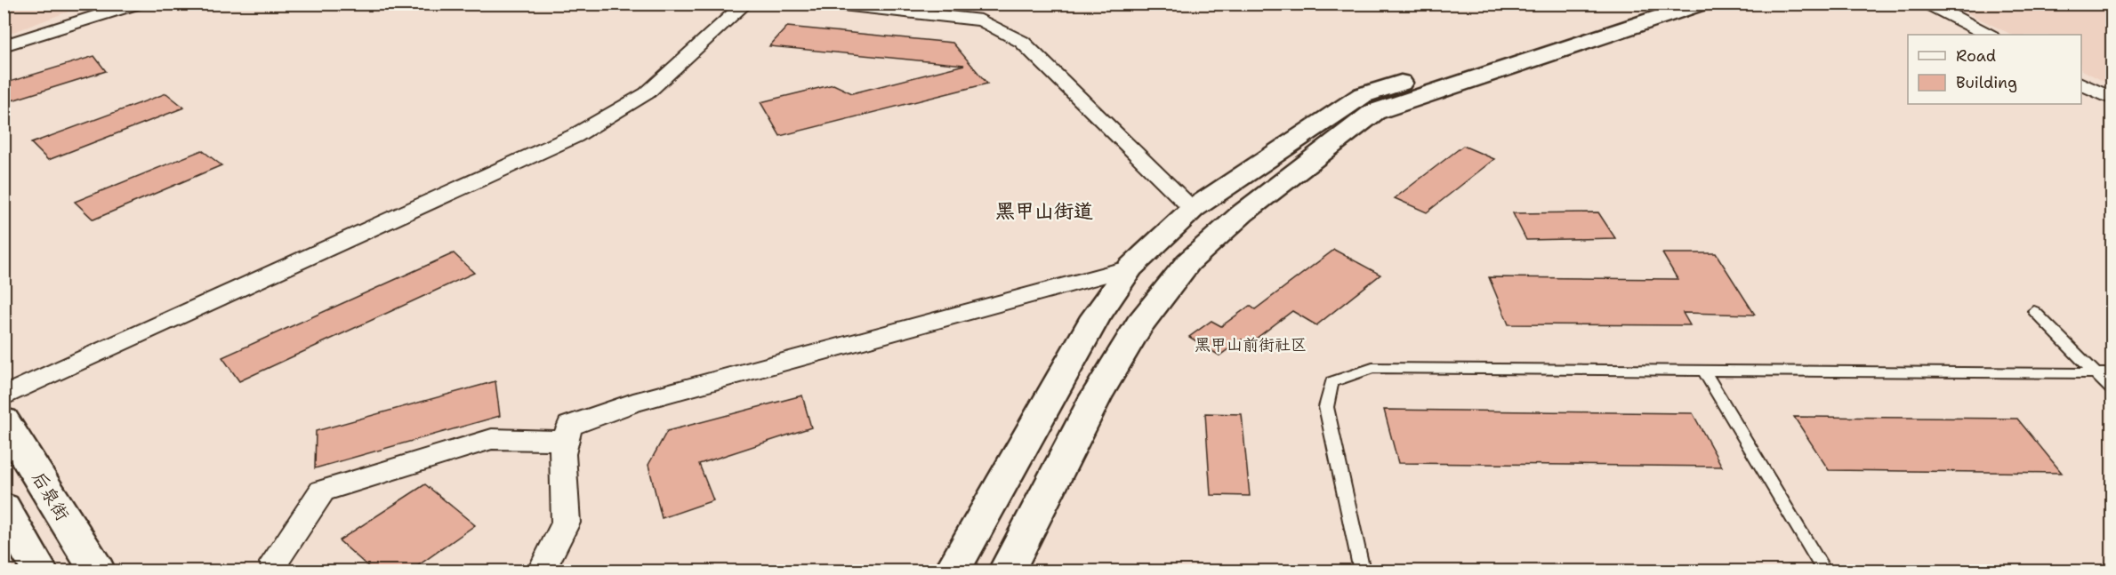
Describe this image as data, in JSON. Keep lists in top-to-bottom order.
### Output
{
  "streets": {
    "street": ["后泉街"]
  },
  "districts": ["黑甲山街道", "黑甲山前街社区"],
  "legend": ["Road", "Building"]
}
